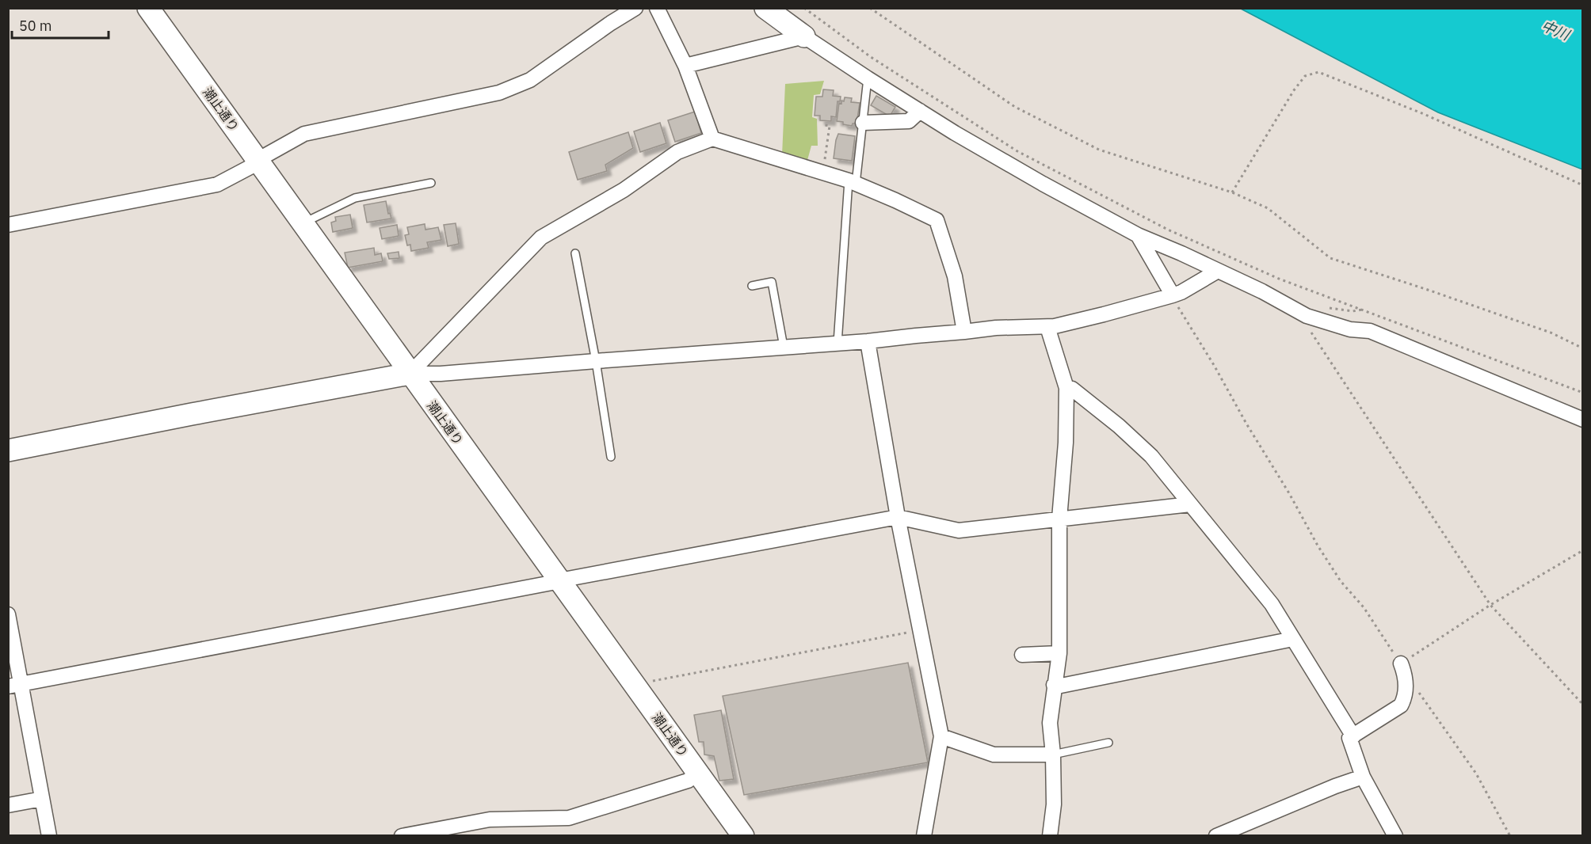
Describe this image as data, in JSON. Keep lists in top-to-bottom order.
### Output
{
  "streets": {
    "street": ["潮止通り"]
  },
  "water": ["中川"],
  "scale_bar": "50 m"
}
